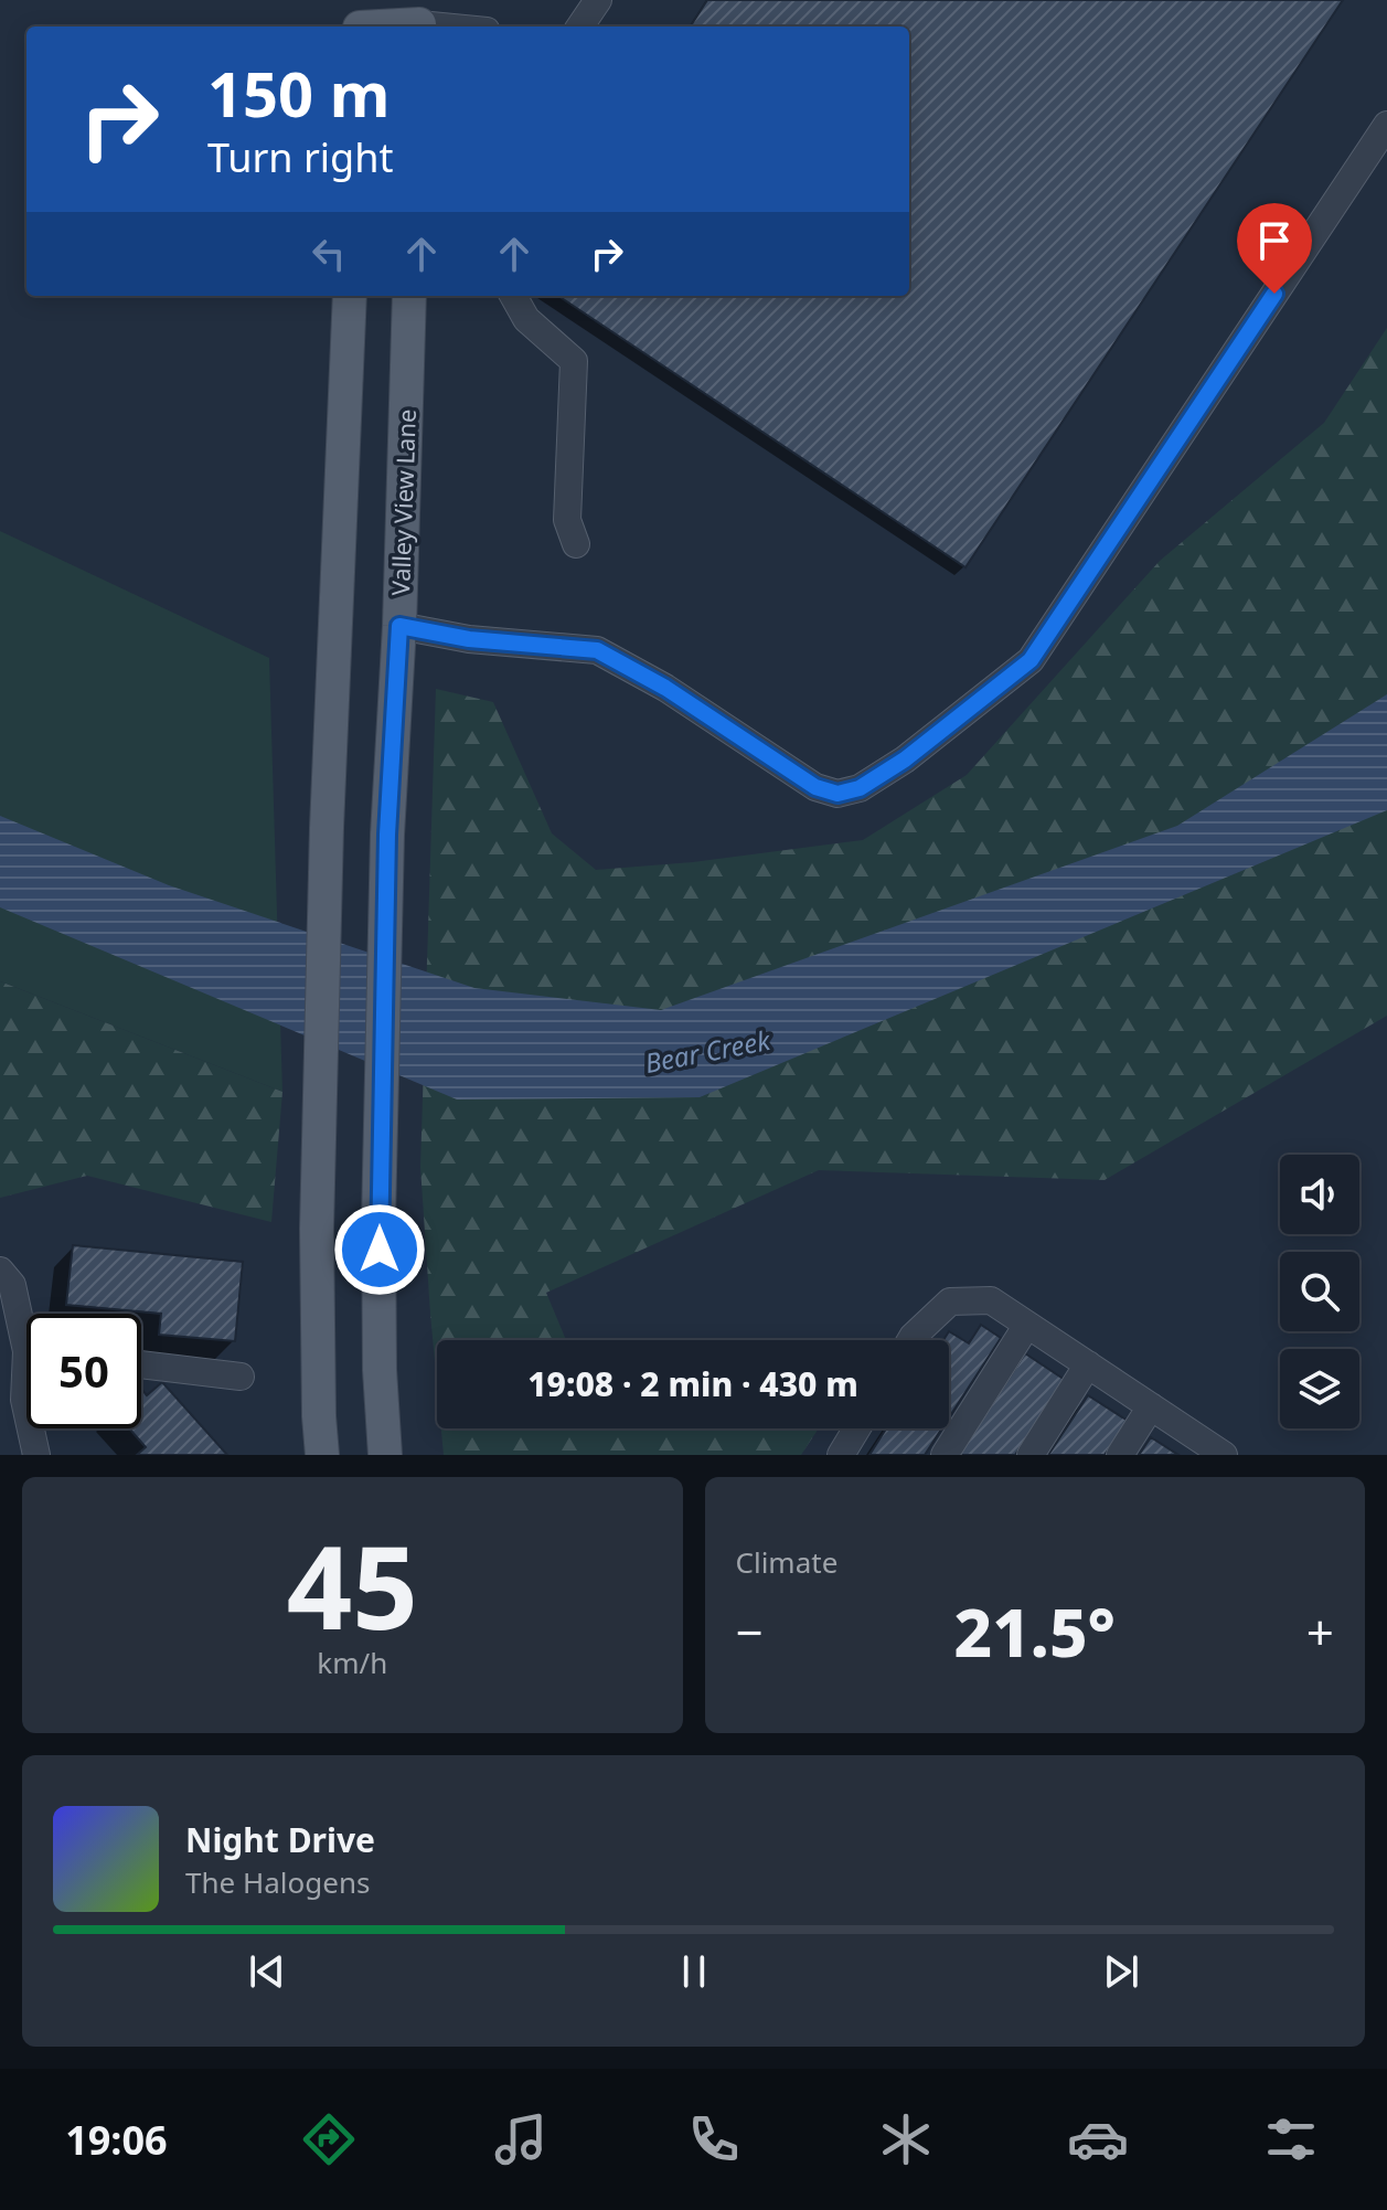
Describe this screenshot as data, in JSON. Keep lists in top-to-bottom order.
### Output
{
  "streets": {
    "main road": ["Valley View Lane"]
  },
  "water": ["Bear Creek"],
  "page": {
    "turn": ["150 m", "Turn right"],
    "limit": "50",
    "trip": "19:08 · 2 min · 430 m",
    "tile": [
      ["45", "km/h"],
      "Climate"
    ],
    "heat": ["−", "21.5°", "+"],
    "song": ["Night Drive", "The Halogens"],
    "tabs": "19:06"
  }
}
